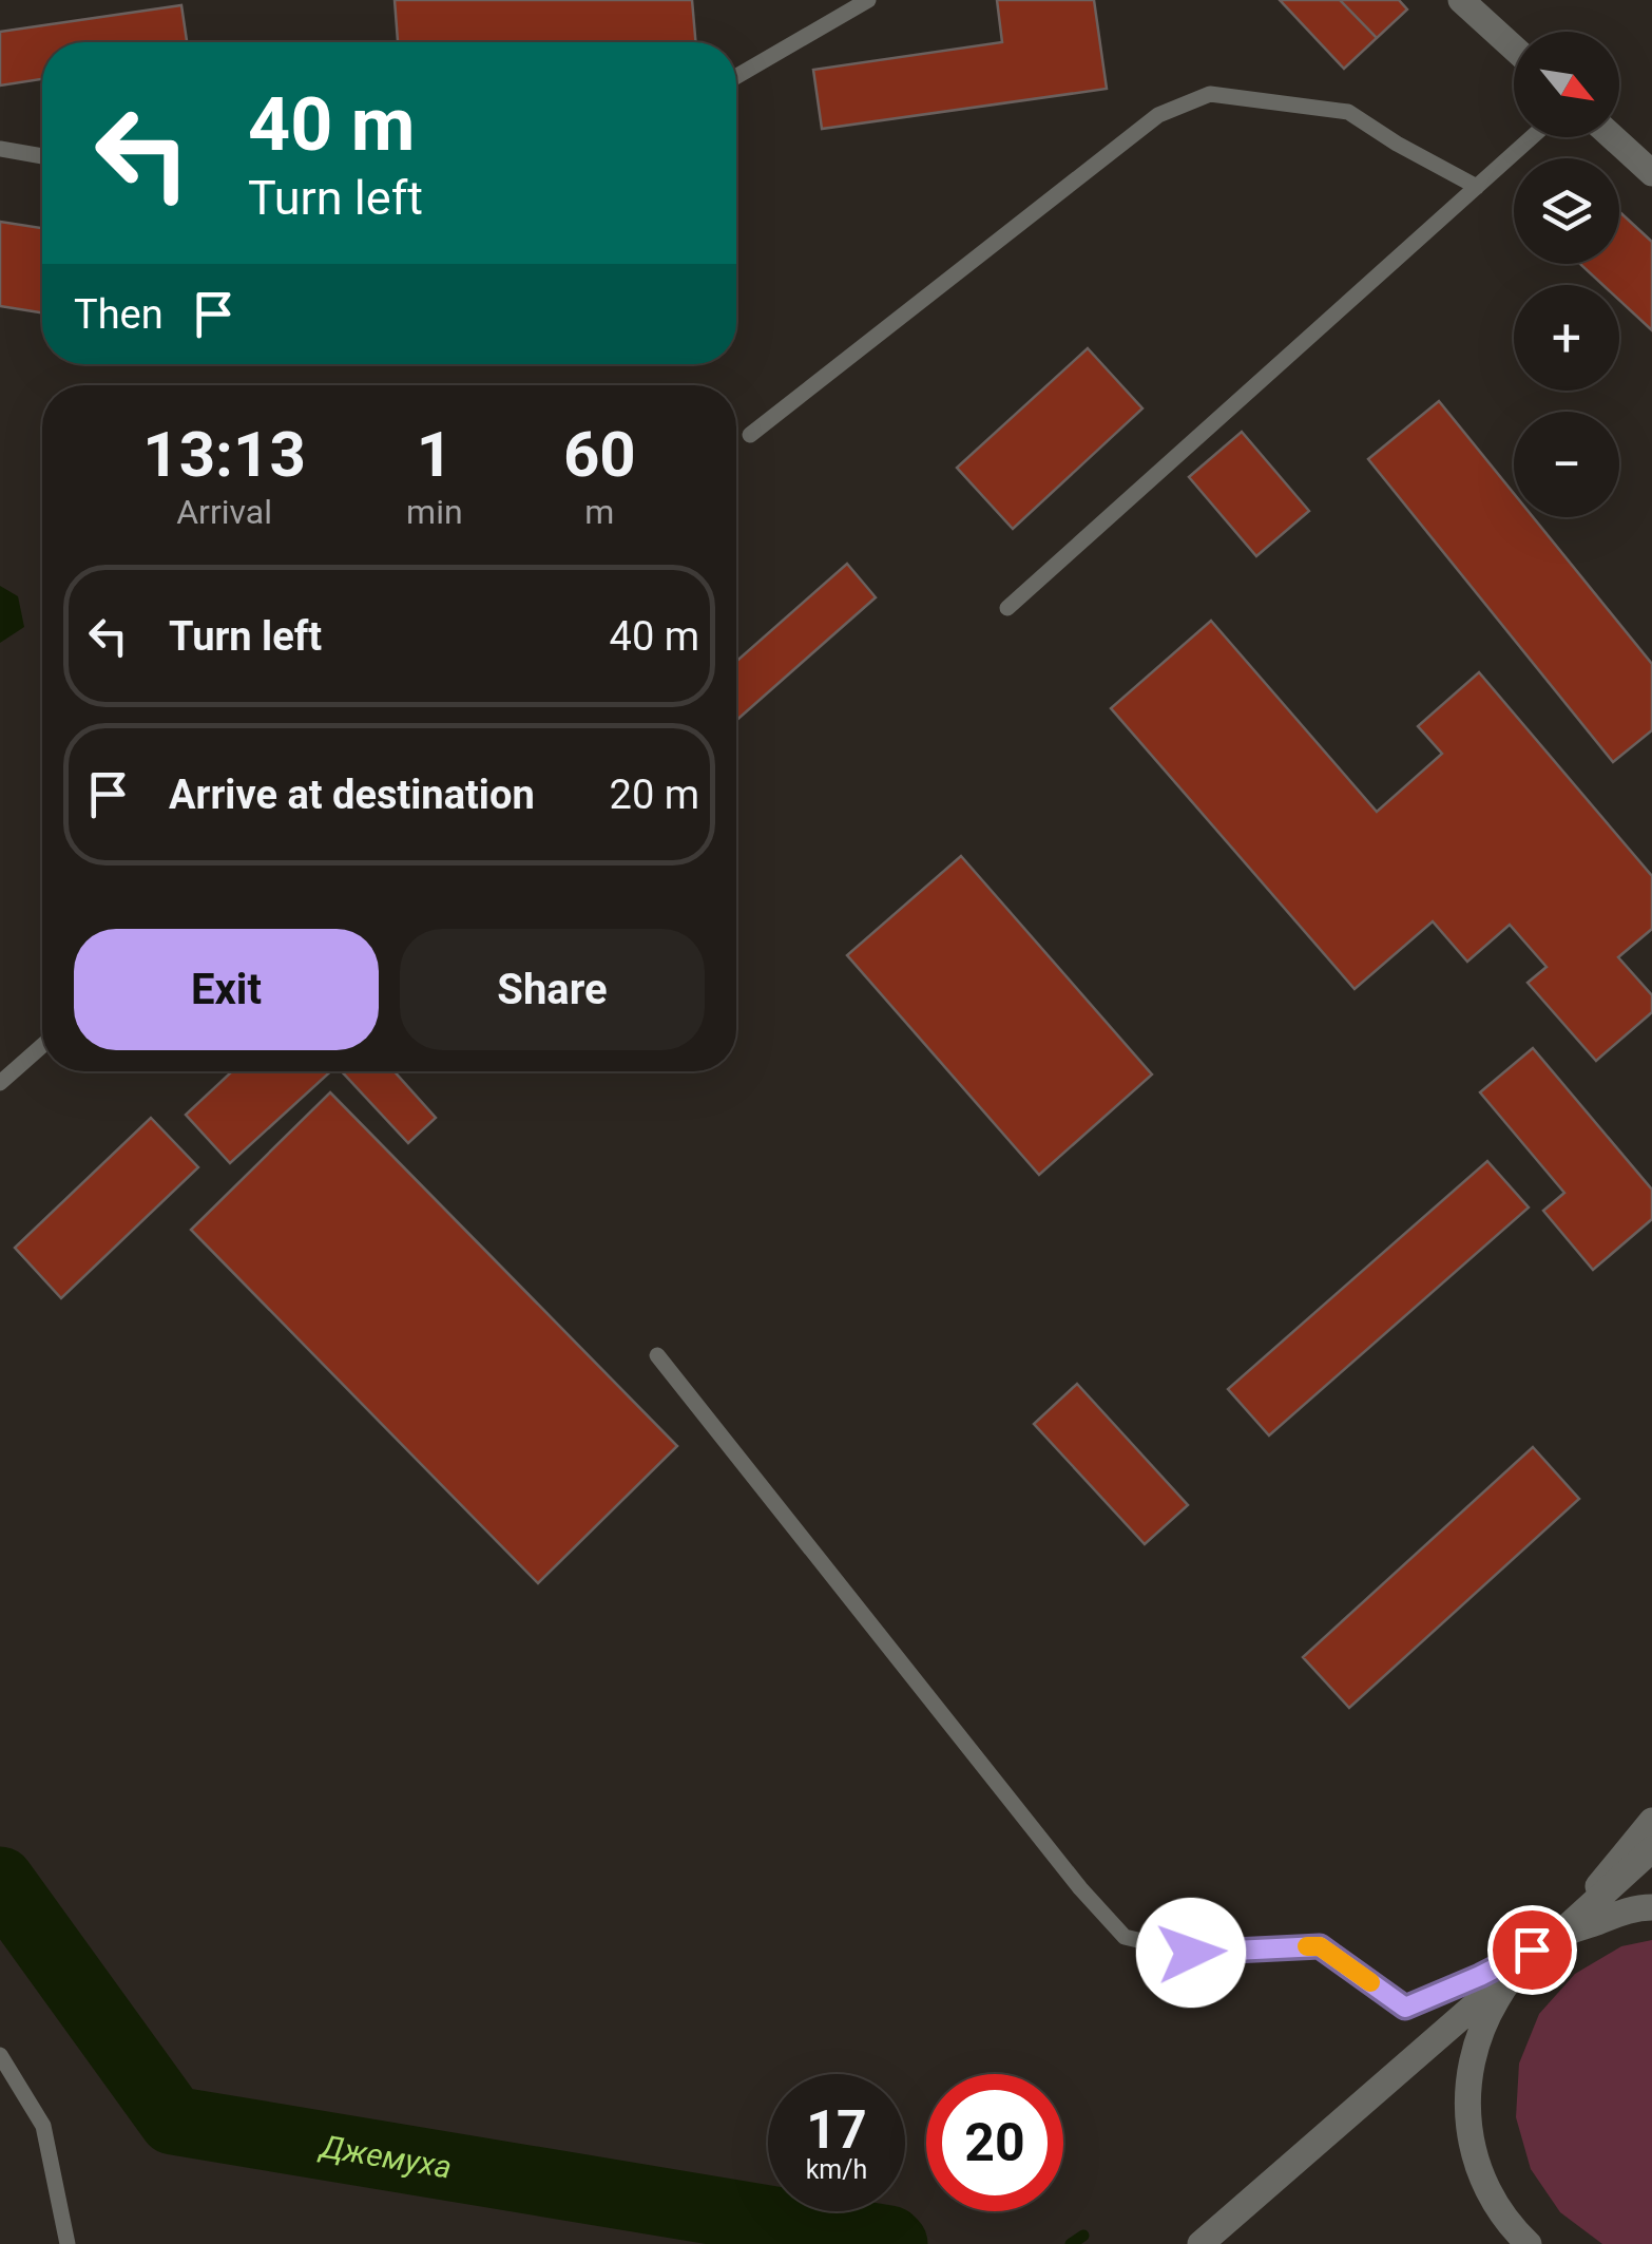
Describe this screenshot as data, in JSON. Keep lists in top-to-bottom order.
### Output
{
  "water": ["Джемуха"],
  "north": "bottom right",
  "page": {
    "map_buttons": ["+", "−"],
    "turn": ["40 m", "Turn left"],
    "then": "Then",
    "eta": [
      "13:13",
      "Arrival",
      "1",
      "min",
      "60",
      "m"
    ],
    "list": [
      {
        "name": "Turn left",
        "value": "40 m"
      },
      {
        "name": "Arrive at destination",
        "value": "20 m"
      }
    ],
    "buttons": ["Exit", "Share"],
    "speed": "17 km/h",
    "limit": "20"
  }
}
